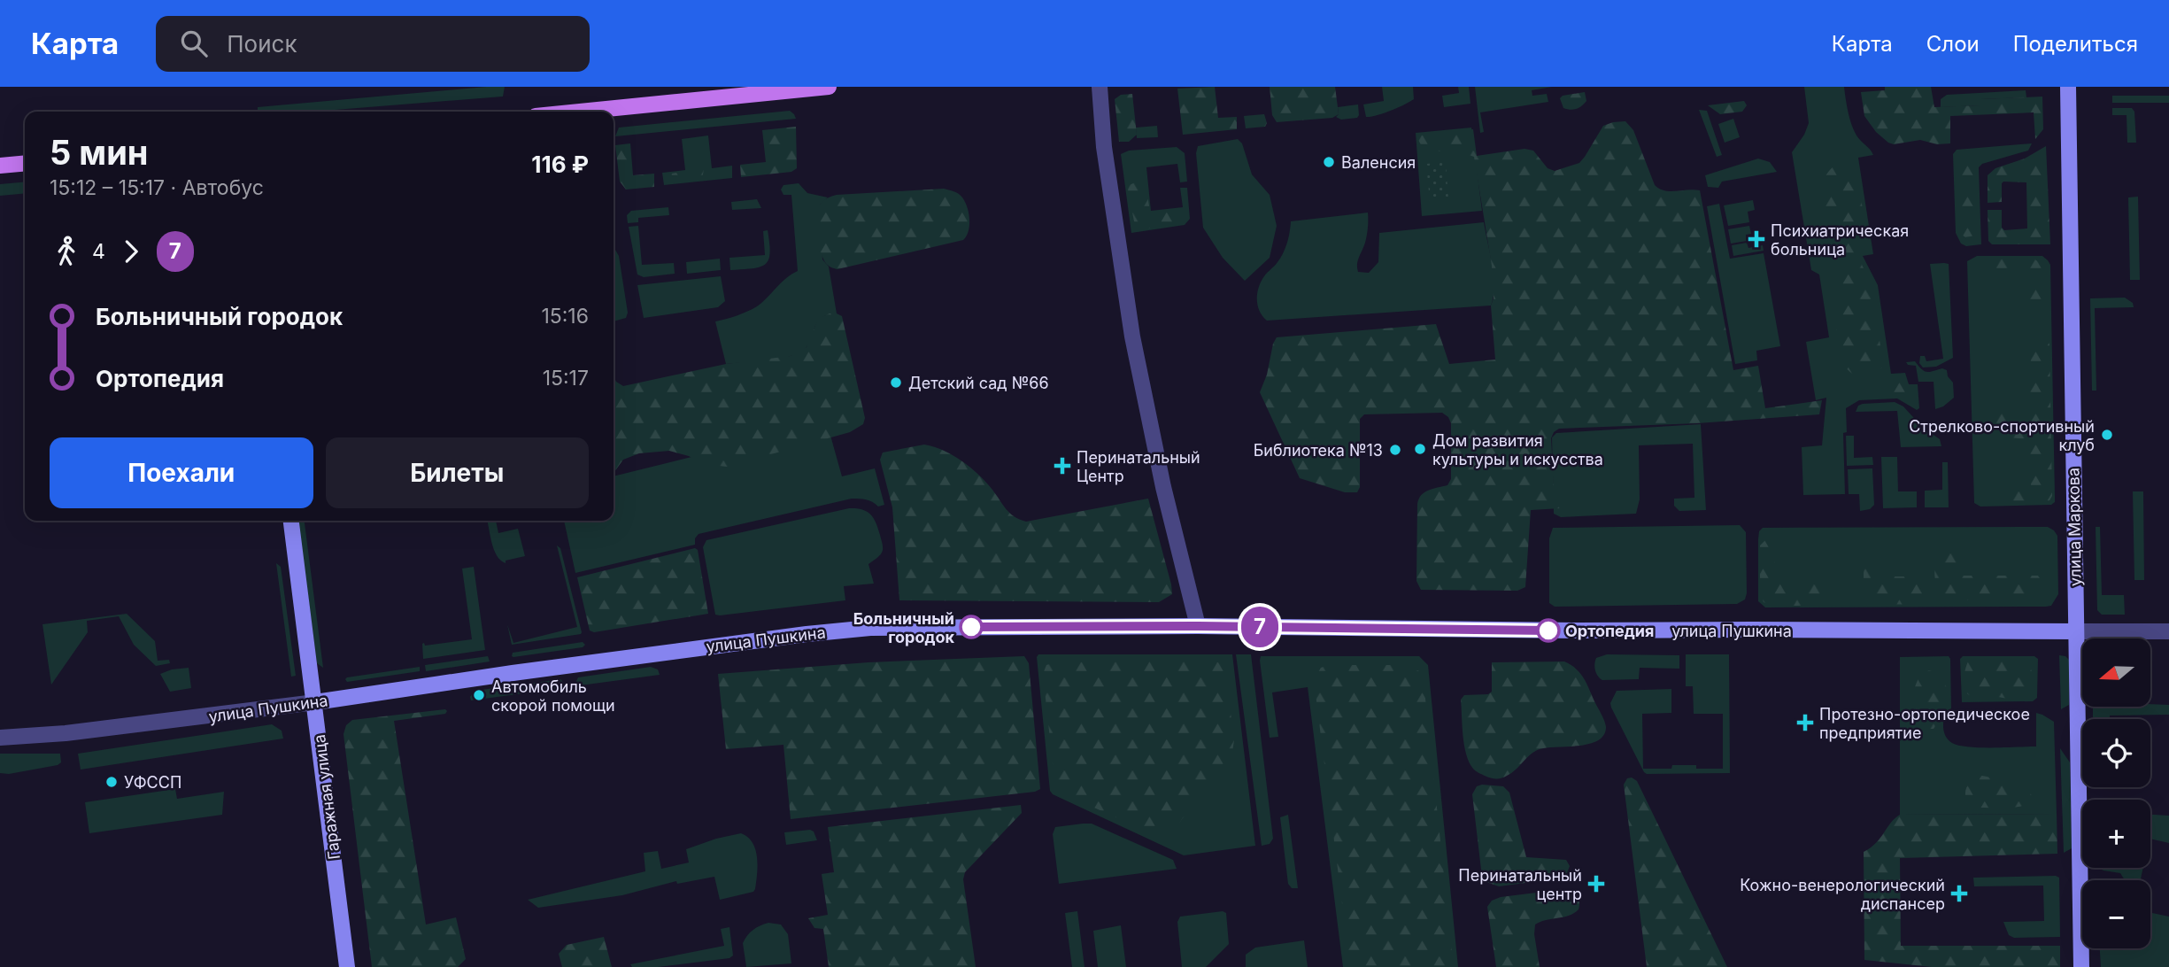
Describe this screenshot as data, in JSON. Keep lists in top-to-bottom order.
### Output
{
  "streets": {
    "street": ["улица Маркова", "улица Пушкина", "Гаражная улица"]
  },
  "crossings": [
    ["улица Маркова", "улица Пушкина"],
    ["улица Пушкина", "Гаражная улица"]
  ],
  "places": {
    "other": [
      "Валенсия",
      "Детский сад №66",
      "Стрелково-спортивный клуб",
      "Дом развития культуры и искусства",
      "Библиотека №13",
      "Больничный городок",
      "Ортопедия",
      "Автомобиль скорой помощи",
      "УФССП"
    ],
    "health": [
      "Психиатрическая больница",
      "Перинатальный Центр",
      "Протезно-ортопедическое предприятие",
      "Перинатальный центр",
      "Кожно-венерологический диспансер"
    ]
  },
  "lines": ["bus line 7"],
  "north": "left",
  "page": {
    "header": "Карта",
    "search": "Поиск",
    "nav": ["Карта", "Слои", "Поделиться"],
    "on_map": "7",
    "heading": ["5 мин", "15:12 – 15:17 · Автобус", "116 ₽"],
    "legs": ["4", "7"],
    "list": [
      {
        "name": "Больничный городок",
        "value": "15:16"
      },
      {
        "name": "Ортопедия",
        "value": "15:17"
      }
    ],
    "buttons": ["Поехали", "Билеты"],
    "map_buttons": ["+", "−"]
  }
}
